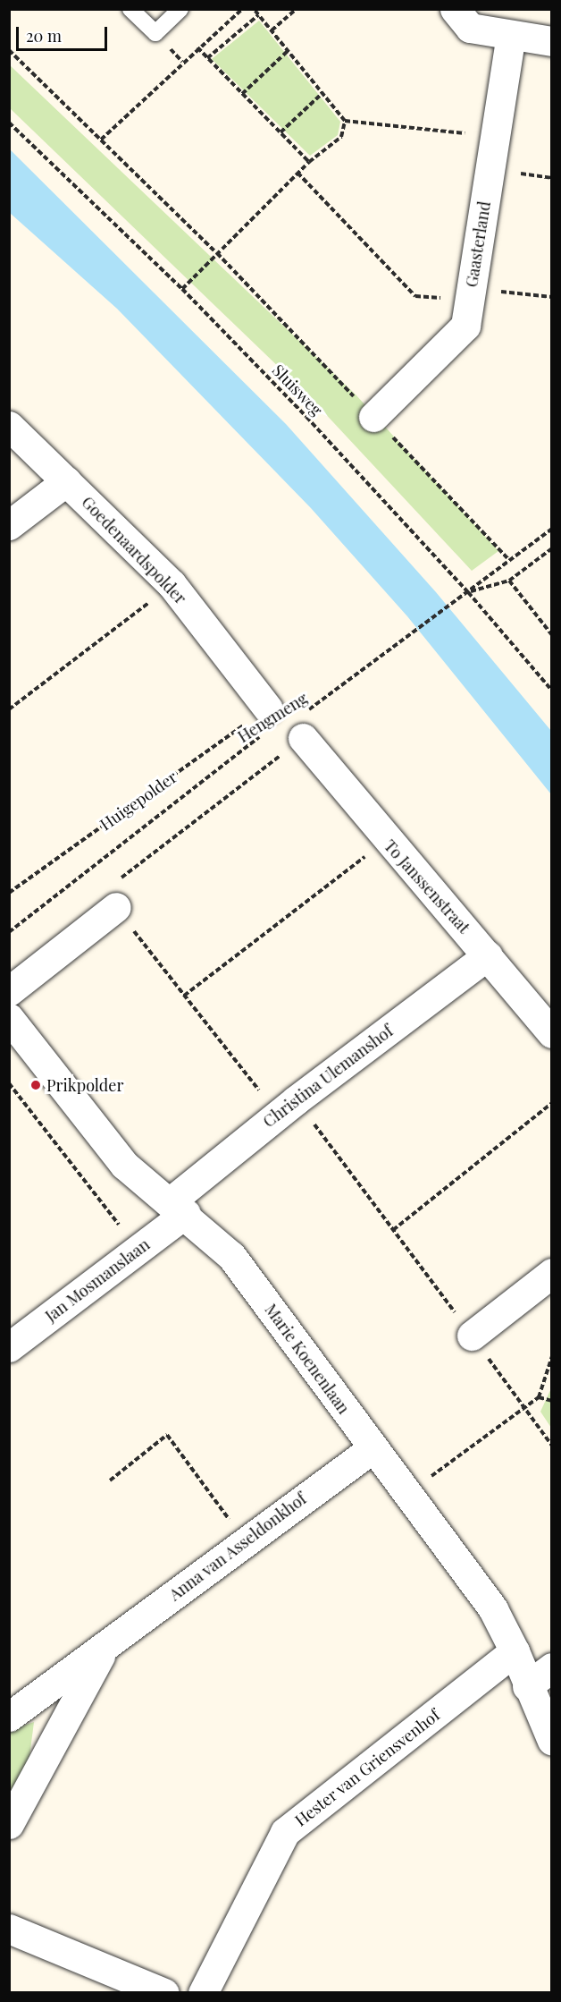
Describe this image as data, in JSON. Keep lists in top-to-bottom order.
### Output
{
  "streets": {
    "street": [
      "Gaasterland",
      "Goedenaardspolder",
      "To Janssenstraat",
      "Christina Ulemanshof",
      "Jan Mosmanslaan",
      "Marie Koenenlaan",
      "Anna van Asseldonkhof",
      "Hester van Griensvenhof"
    ],
    "path": ["Sluisweg", "Hengmeng", "Huigepolder"]
  },
  "crossings": [
    ["Sluisweg", "Hengmeng"],
    ["Goedenaardspolder", "Hengmeng"],
    ["Goedenaardspolder", "Huigepolder"],
    ["Hengmeng", "Huigepolder"],
    ["Hengmeng", "To Janssenstraat"],
    ["To Janssenstraat", "Christina Ulemanshof"],
    ["Christina Ulemanshof", "Jan Mosmanslaan"],
    ["Christina Ulemanshof", "Marie Koenenlaan"],
    ["Jan Mosmanslaan", "Marie Koenenlaan"],
    ["Marie Koenenlaan", "Anna van Asseldonkhof"],
    ["Marie Koenenlaan", "Hester van Griensvenhof"]
  ],
  "places": ["Prikpolder"],
  "scale_bar": "20 m"
}
